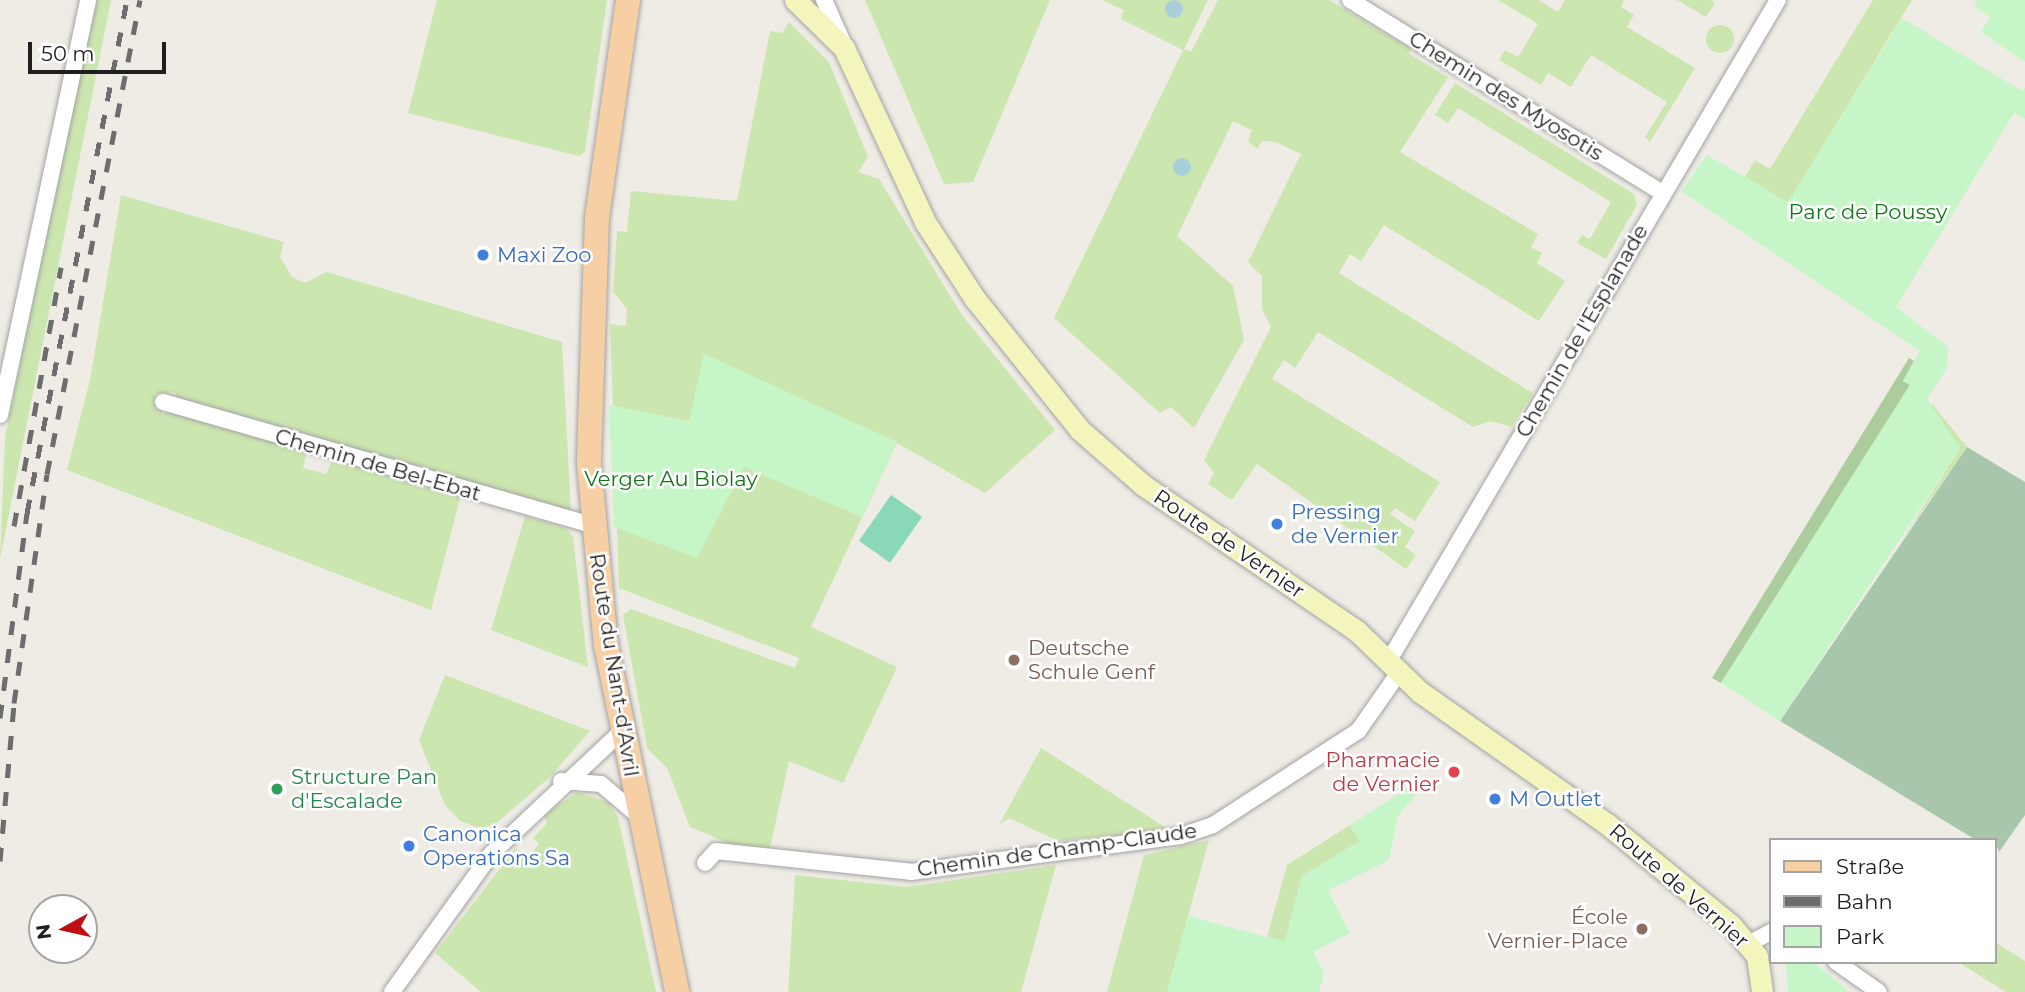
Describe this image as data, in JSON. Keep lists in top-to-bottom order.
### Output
{
  "streets": {
    "main road": ["Route du Nant-d'Avril"],
    "street": [
      "Chemin des Myosotis",
      "Chemin de l'Esplanade",
      "Chemin de Bel-Ebat",
      "Route de Vernier",
      "Chemin de Champ-Claude"
    ]
  },
  "crossings": [
    ["Chemin des Myosotis", "Chemin de l'Esplanade"],
    ["Chemin de l'Esplanade", "Route de Vernier"],
    ["Chemin de l'Esplanade", "Chemin de Champ-Claude"],
    ["Chemin de Bel-Ebat", "Route du Nant-d'Avril"],
    ["Route de Vernier", "Chemin de Champ-Claude"]
  ],
  "parks": ["Parc de Poussy", "Verger Au Biolay"],
  "places": [
    "Maxi Zoo",
    "Pressing de Vernier",
    "Deutsche Schule Genf",
    "Pharmacie de Vernier",
    "Structure Pan d'Escalade",
    "M Outlet",
    "Canonica Operations Sa",
    "École Vernier-Place"
  ],
  "legend": ["Straße", "Bahn", "Park"],
  "scale_bar": "50 m",
  "north": "left"
}
